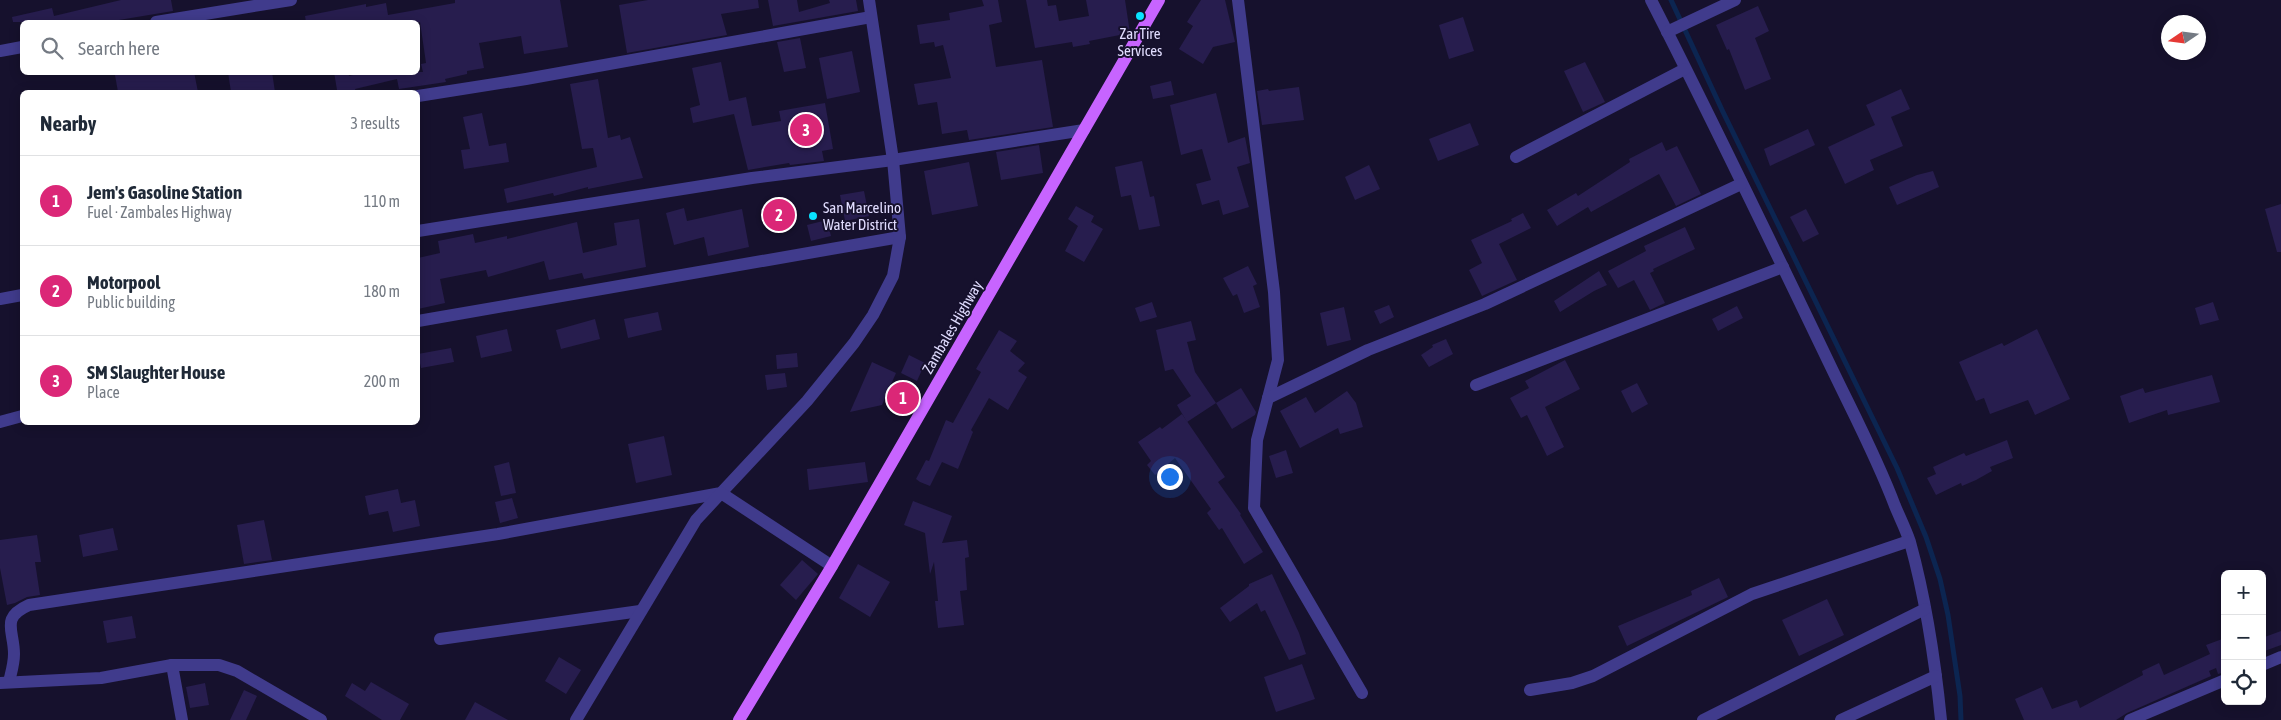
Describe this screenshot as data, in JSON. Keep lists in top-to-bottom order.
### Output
{
  "streets": {
    "main road": ["Zambales Highway"]
  },
  "places": ["Zar Tire Services", "San Marcelino Water District"],
  "north": "left",
  "page": {
    "search": "Search here",
    "heading": ["Nearby", "3 results"],
    "pins": ["3", "2", "1"],
    "list": [
      {
        "mark": "1",
        "name": "Jem's Gasoline Station",
        "note": "Fuel · Zambales Highway",
        "value": "110 m"
      },
      {
        "mark": "2",
        "name": "Motorpool",
        "note": "Public building",
        "value": "180 m"
      },
      {
        "mark": "3",
        "name": "SM Slaughter House",
        "note": "Place",
        "value": "200 m"
      }
    ],
    "map_buttons": ["+", "−"]
  }
}
